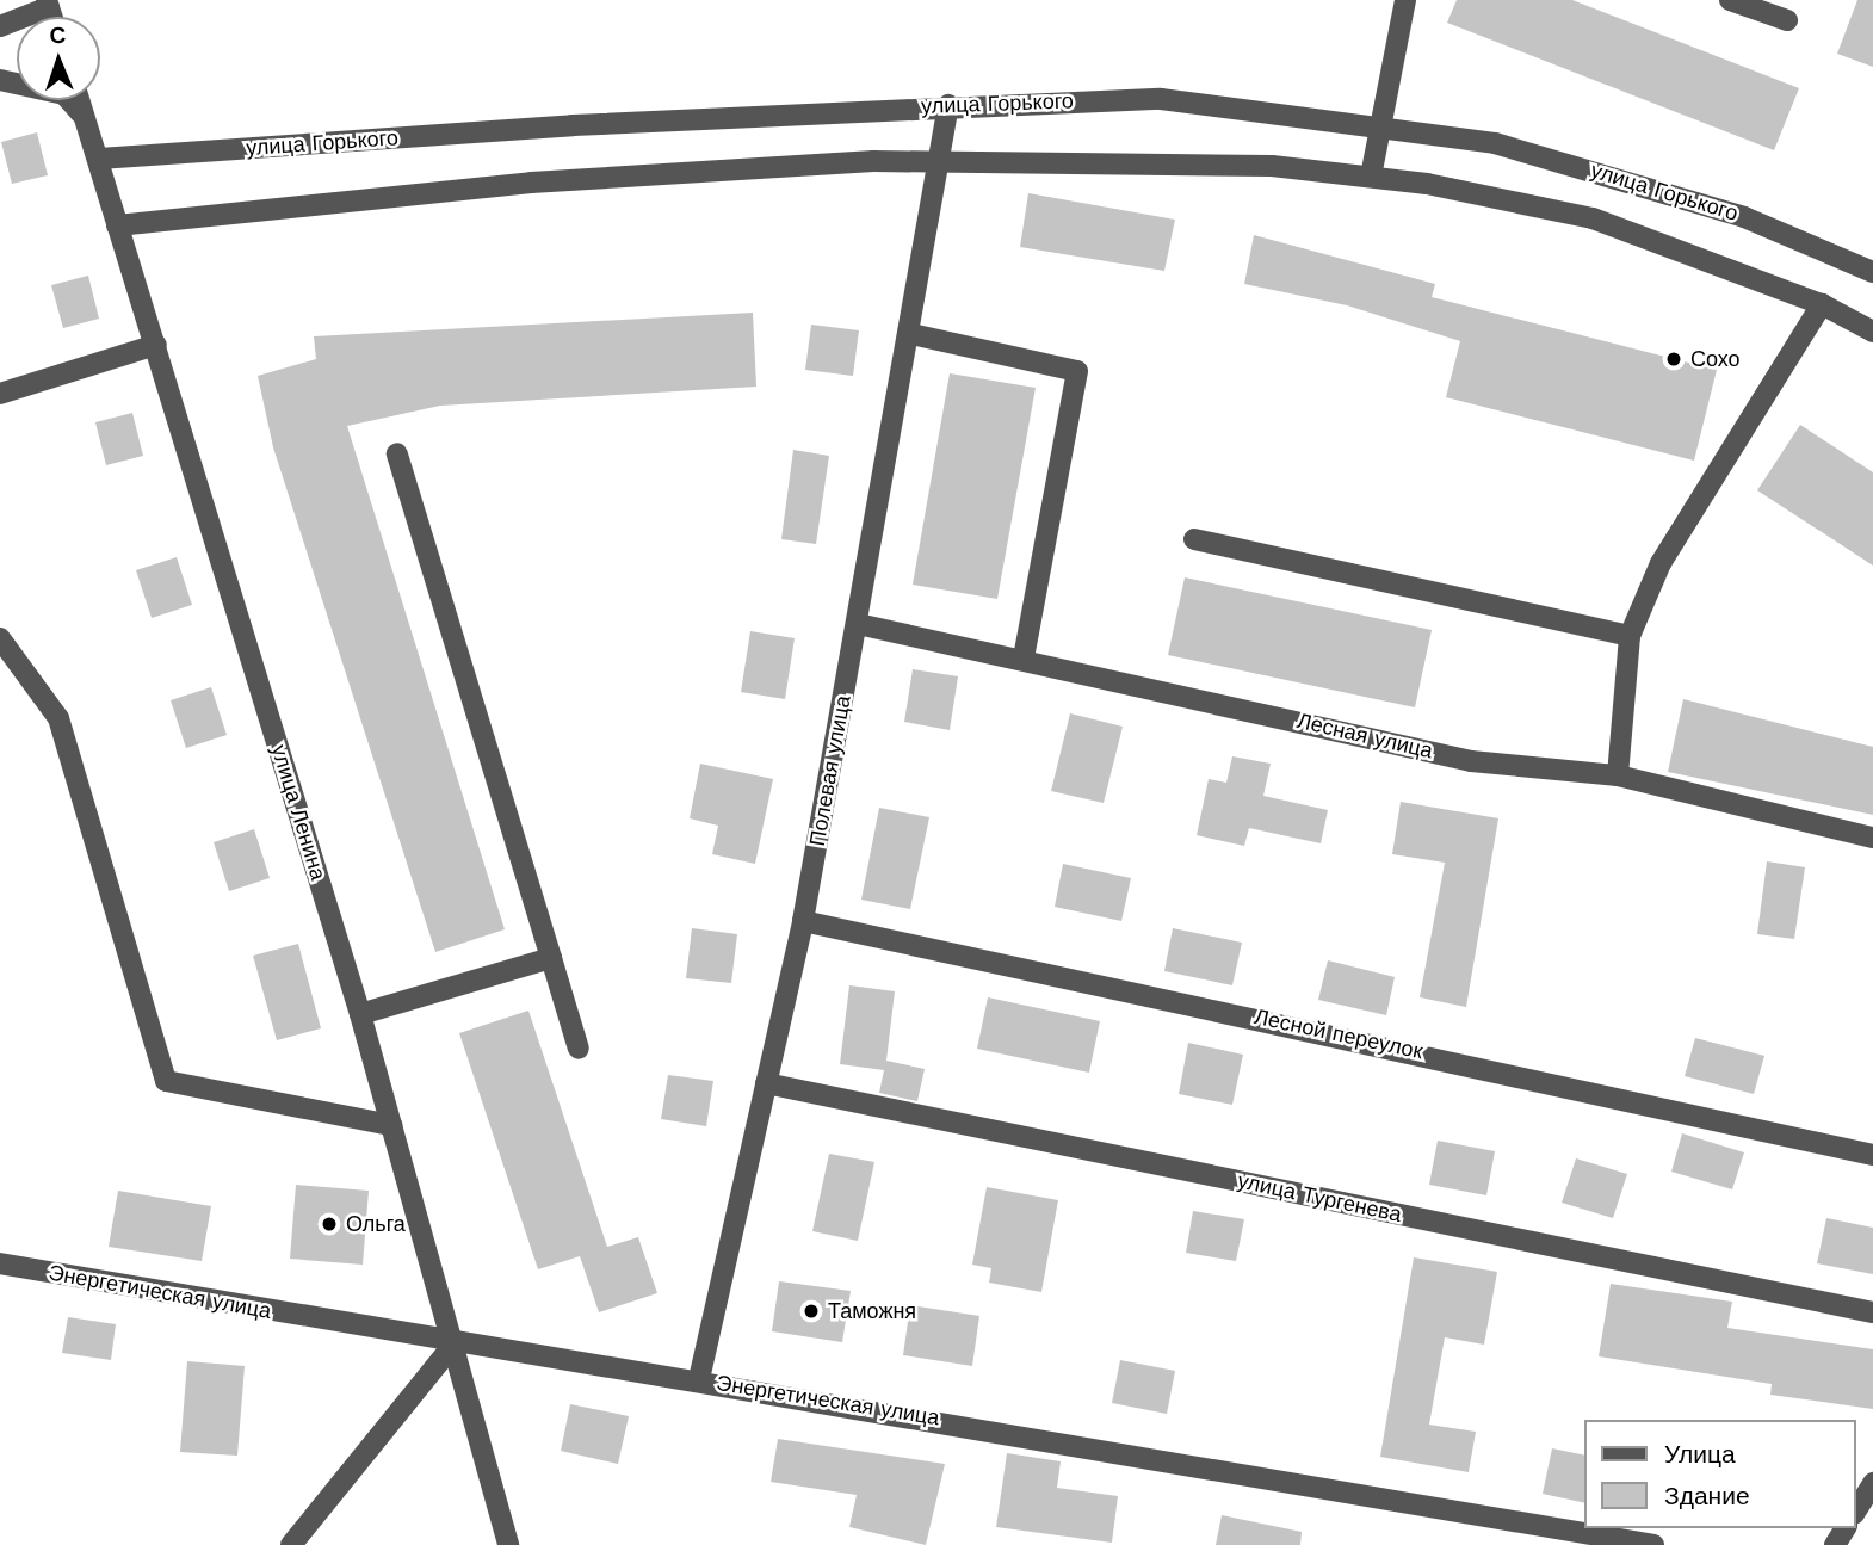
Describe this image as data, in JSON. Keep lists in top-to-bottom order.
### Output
{
  "streets": {
    "street": [
      "улица Горького",
      "Лесная улица",
      "Полевая улица",
      "улица Ленина",
      "Лесной переулок",
      "улица Тургенева",
      "Энергетическая улица"
    ]
  },
  "crossings": [
    ["улица Горького", "Полевая улица"],
    ["улица Горького", "улица Ленина"],
    ["Лесная улица", "Полевая улица"],
    ["Полевая улица", "Лесной переулок"],
    ["Полевая улица", "улица Тургенева"],
    ["Полевая улица", "Энергетическая улица"],
    ["улица Ленина", "Энергетическая улица"]
  ],
  "places": ["Сохо", "Ольга", "Таможня"],
  "legend": ["Улица", "Здание"],
  "north": "top"
}
